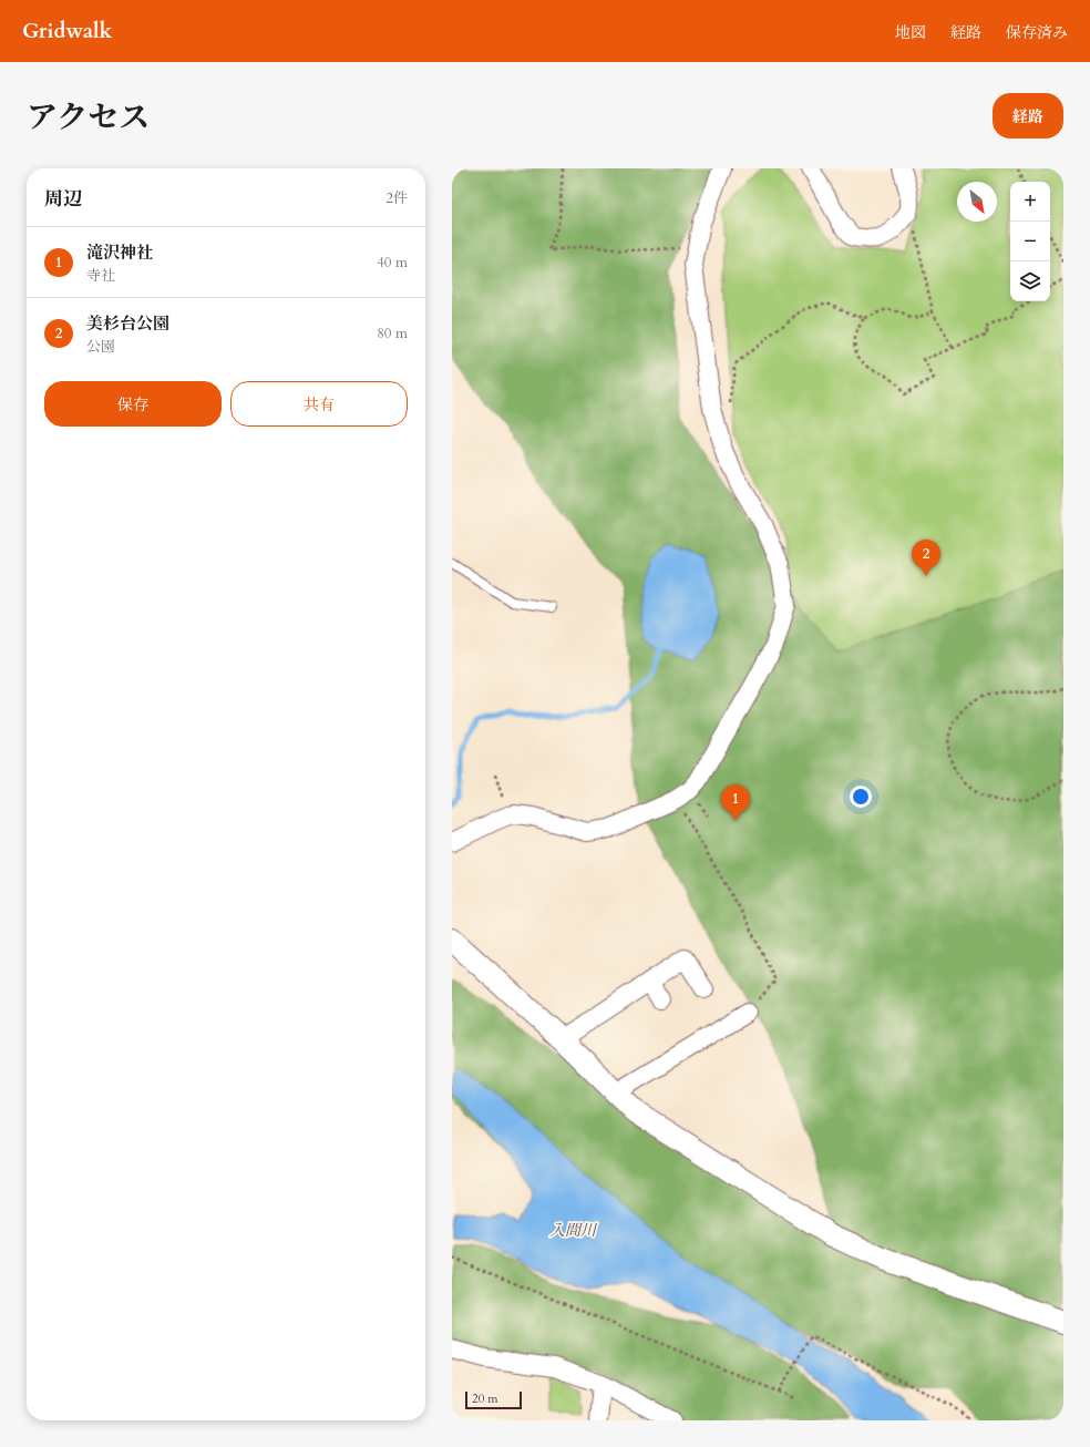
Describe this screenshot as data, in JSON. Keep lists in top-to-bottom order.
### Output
{
  "water": ["入間川"],
  "scale_bar": "20 m",
  "north": "bottom right",
  "page": {
    "header": "Gridwalk",
    "nav": ["地図", "経路", "保存済み"],
    "title": "アクセス",
    "buttons": [
      "経路",
      ["保存", "共有"]
    ],
    "heading": ["周辺", "2件"],
    "map_buttons": ["+", "−"],
    "list": [
      {
        "mark": "1",
        "name": "滝沢神社",
        "note": "寺社",
        "value": "40 m"
      },
      {
        "mark": "2",
        "name": "美杉台公園",
        "note": "公園",
        "value": "80 m"
      }
    ],
    "pins": ["2", "1"],
    "scale": "20 m"
  }
}
